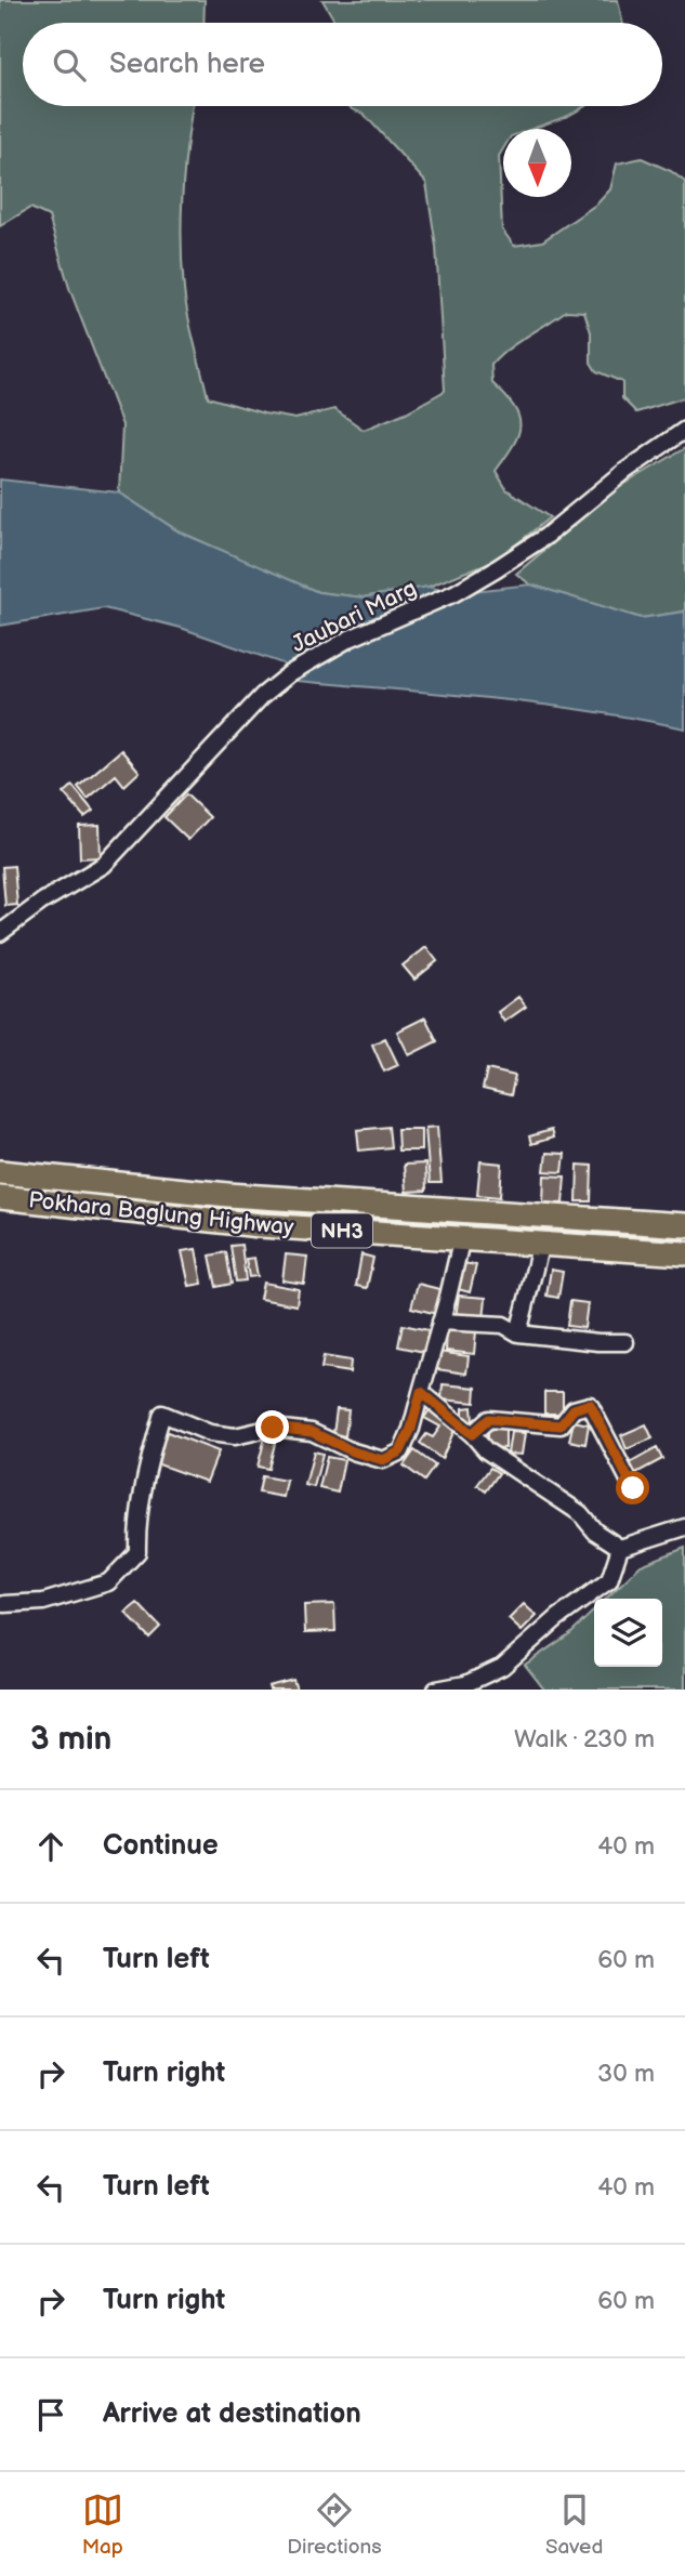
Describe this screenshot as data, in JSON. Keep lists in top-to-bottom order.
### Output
{
  "streets": {
    "highway": ["Pokhara Baglung Highway", "NH3"],
    "street": ["Jaubari Marg"]
  },
  "north": "bottom",
  "page": {
    "search": "Search here",
    "heading": ["3 min", "Walk · 230 m"],
    "list": [
      ["Continue", "40 m"],
      ["Turn left", "60 m"],
      ["Turn right", "30 m"],
      ["Turn left", "40 m"],
      ["Turn right", "60 m"],
      "Arrive at destination"
    ],
    "nav": ["Map", "Directions", "Saved"]
  }
}
